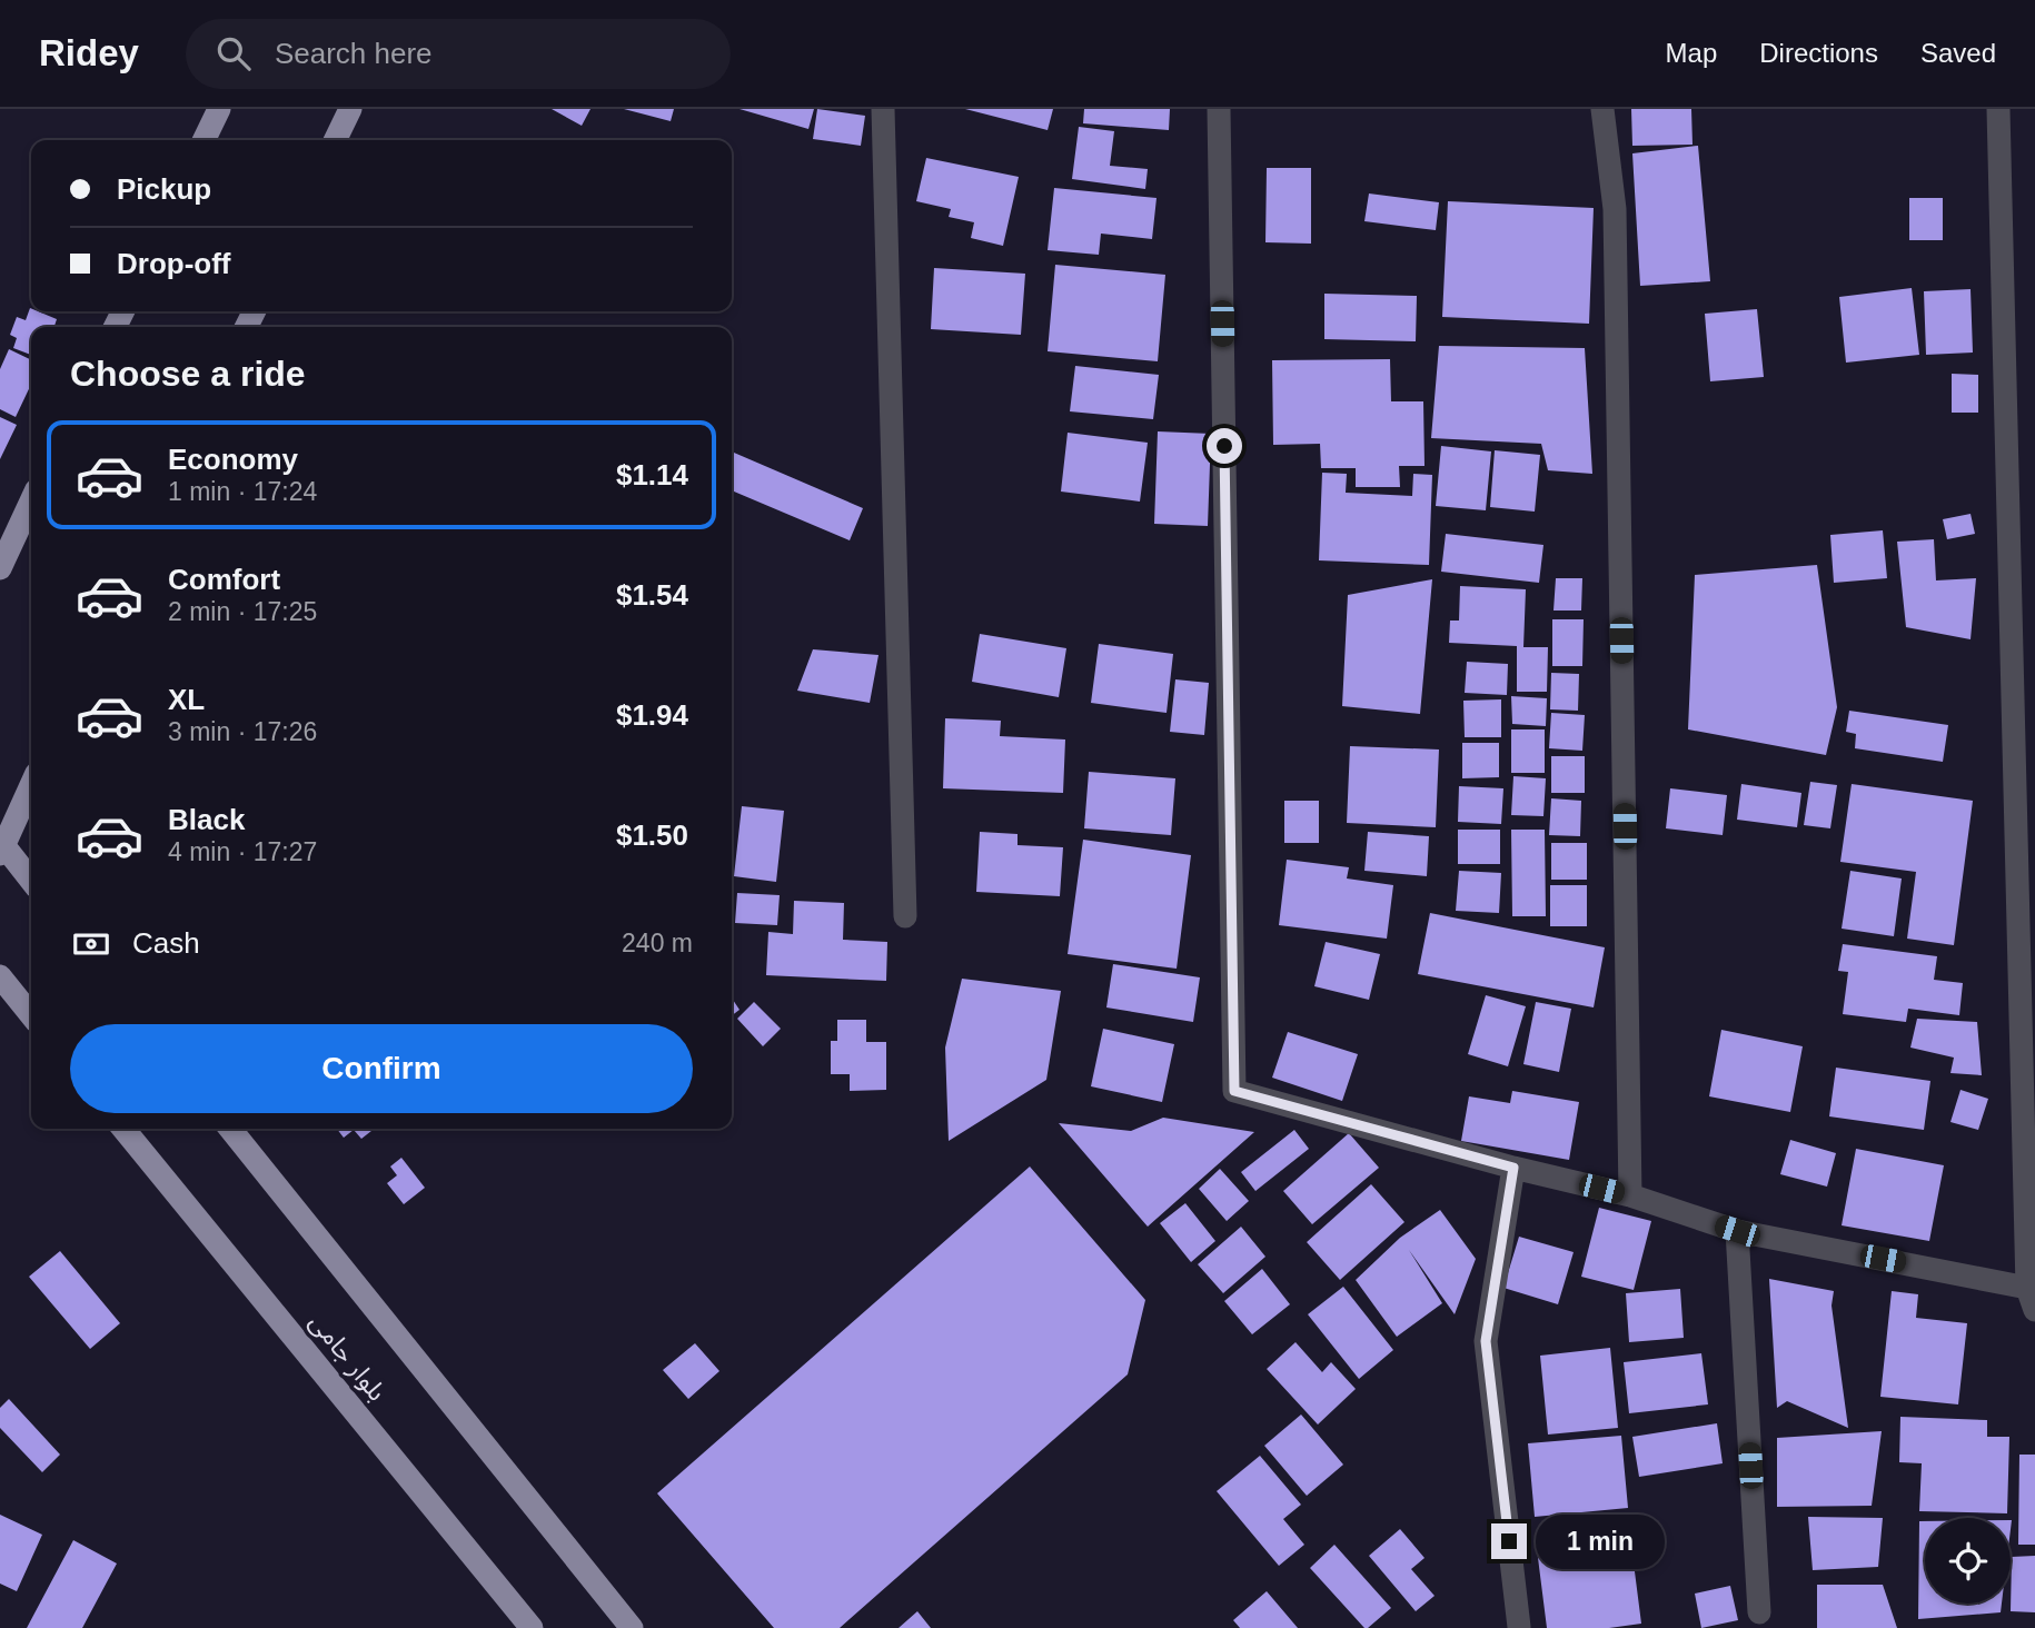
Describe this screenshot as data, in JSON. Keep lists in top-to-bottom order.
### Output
{
  "streets": {
    "highway": ["بلوار جامی"]
  },
  "page": {
    "header": "Ridey",
    "search": "Search here",
    "nav": ["Map", "Directions", "Saved"],
    "banner": ["Pickup", "Drop-off"],
    "heading": "Choose a ride",
    "list": [
      {
        "name": "Economy",
        "note": "1 min · 17:24",
        "value": "$1.14"
      },
      {
        "name": "Comfort",
        "note": "2 min · 17:25",
        "value": "$1.54"
      },
      {
        "name": "XL",
        "note": "3 min · 17:26",
        "value": "$1.94"
      },
      {
        "name": "Black",
        "note": "4 min · 17:27",
        "value": "$1.50"
      }
    ],
    "pay": ["Cash", "240 m"],
    "buttons": "Confirm",
    "bubble": "1 min"
  }
}
